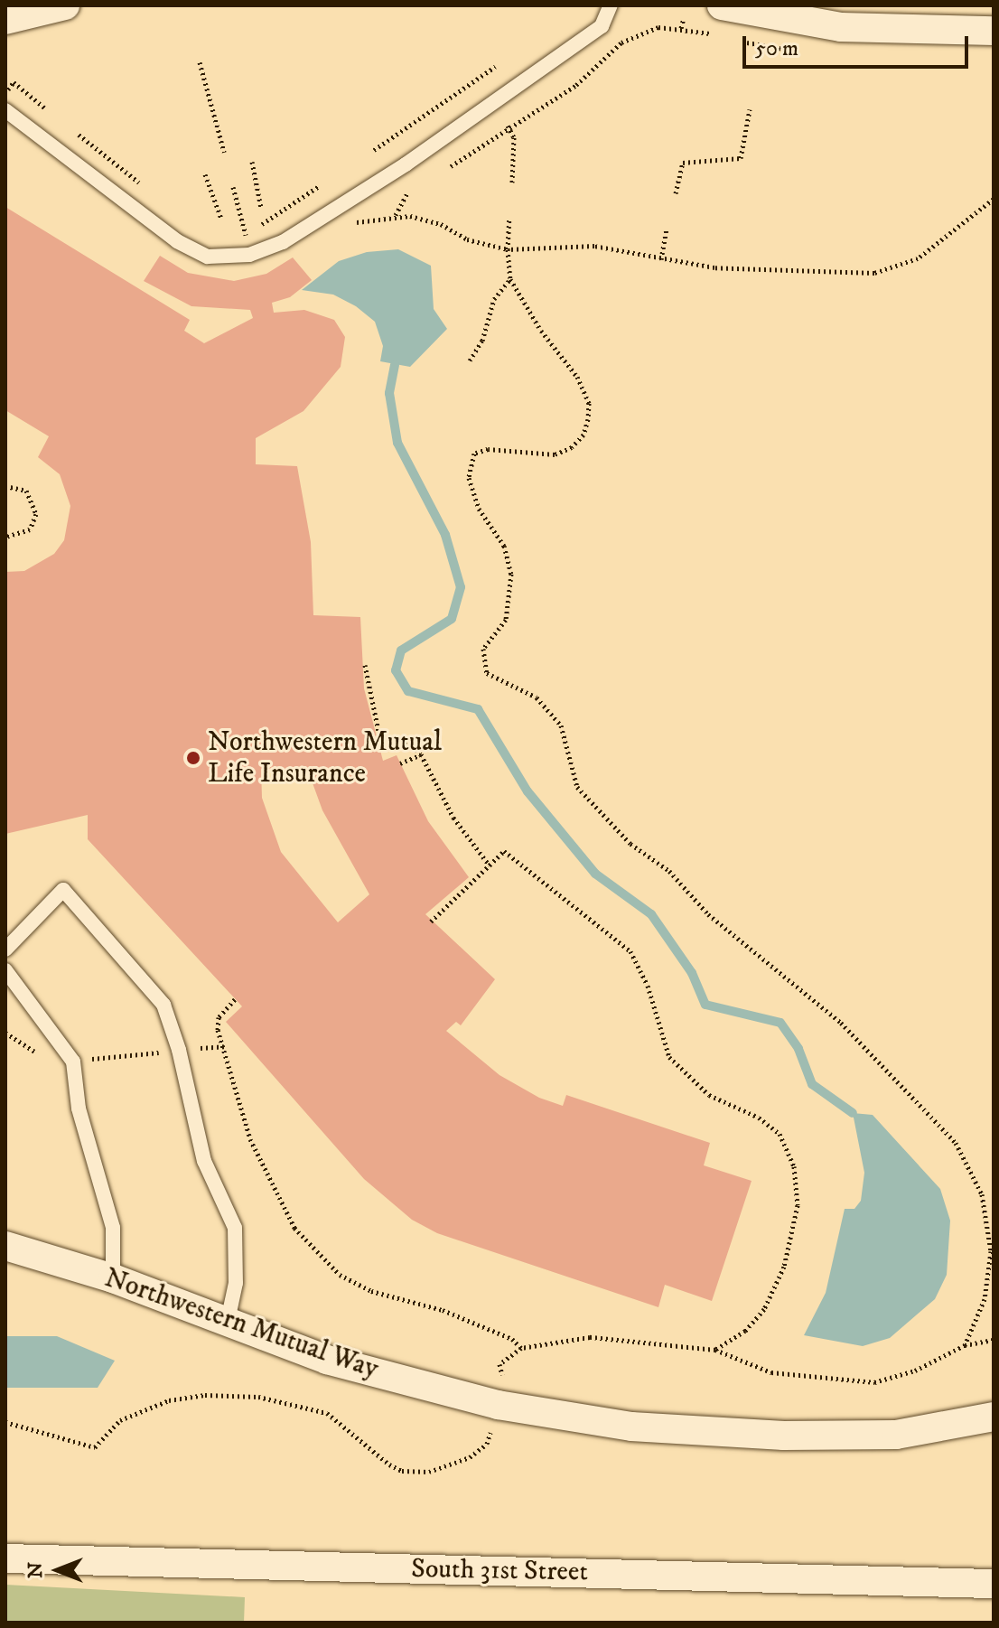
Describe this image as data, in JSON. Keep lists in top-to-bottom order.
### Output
{
  "streets": {
    "street": ["Northwestern Mutual Way", "South 31st Street"]
  },
  "places": ["Northwestern Mutual Life Insurance"],
  "scale_bar": "50 m",
  "north": "left"
}
